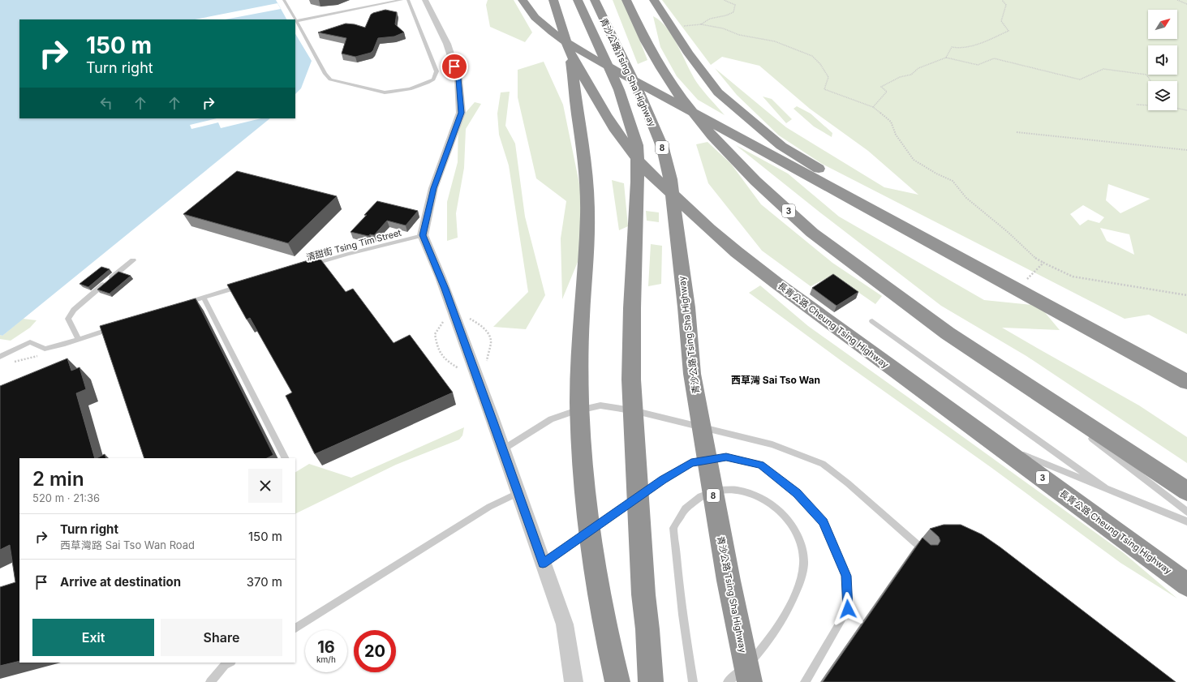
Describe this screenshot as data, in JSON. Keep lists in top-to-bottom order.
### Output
{
  "streets": {
    "highway": [
      "青沙公路 Tsing Sha Highway",
      "8",
      "3",
      "長青公路 Cheung Tsing Highway"
    ],
    "lane": ["清甜街 Tsing Tim Street"]
  },
  "districts": ["西草灣 Sai Tso Wan"],
  "north": "top right",
  "page": {
    "turn": ["150 m", "Turn right"],
    "heading": ["2 min", "520 m · 21:36"],
    "list": [
      {
        "name": "Turn right",
        "note": "西草灣路 Sai Tso Wan Road",
        "value": "150 m"
      },
      {
        "name": "Arrive at destination",
        "value": "370 m"
      }
    ],
    "buttons": ["Exit", "Share"],
    "speed": "16 km/h",
    "limit": "20"
  }
}
